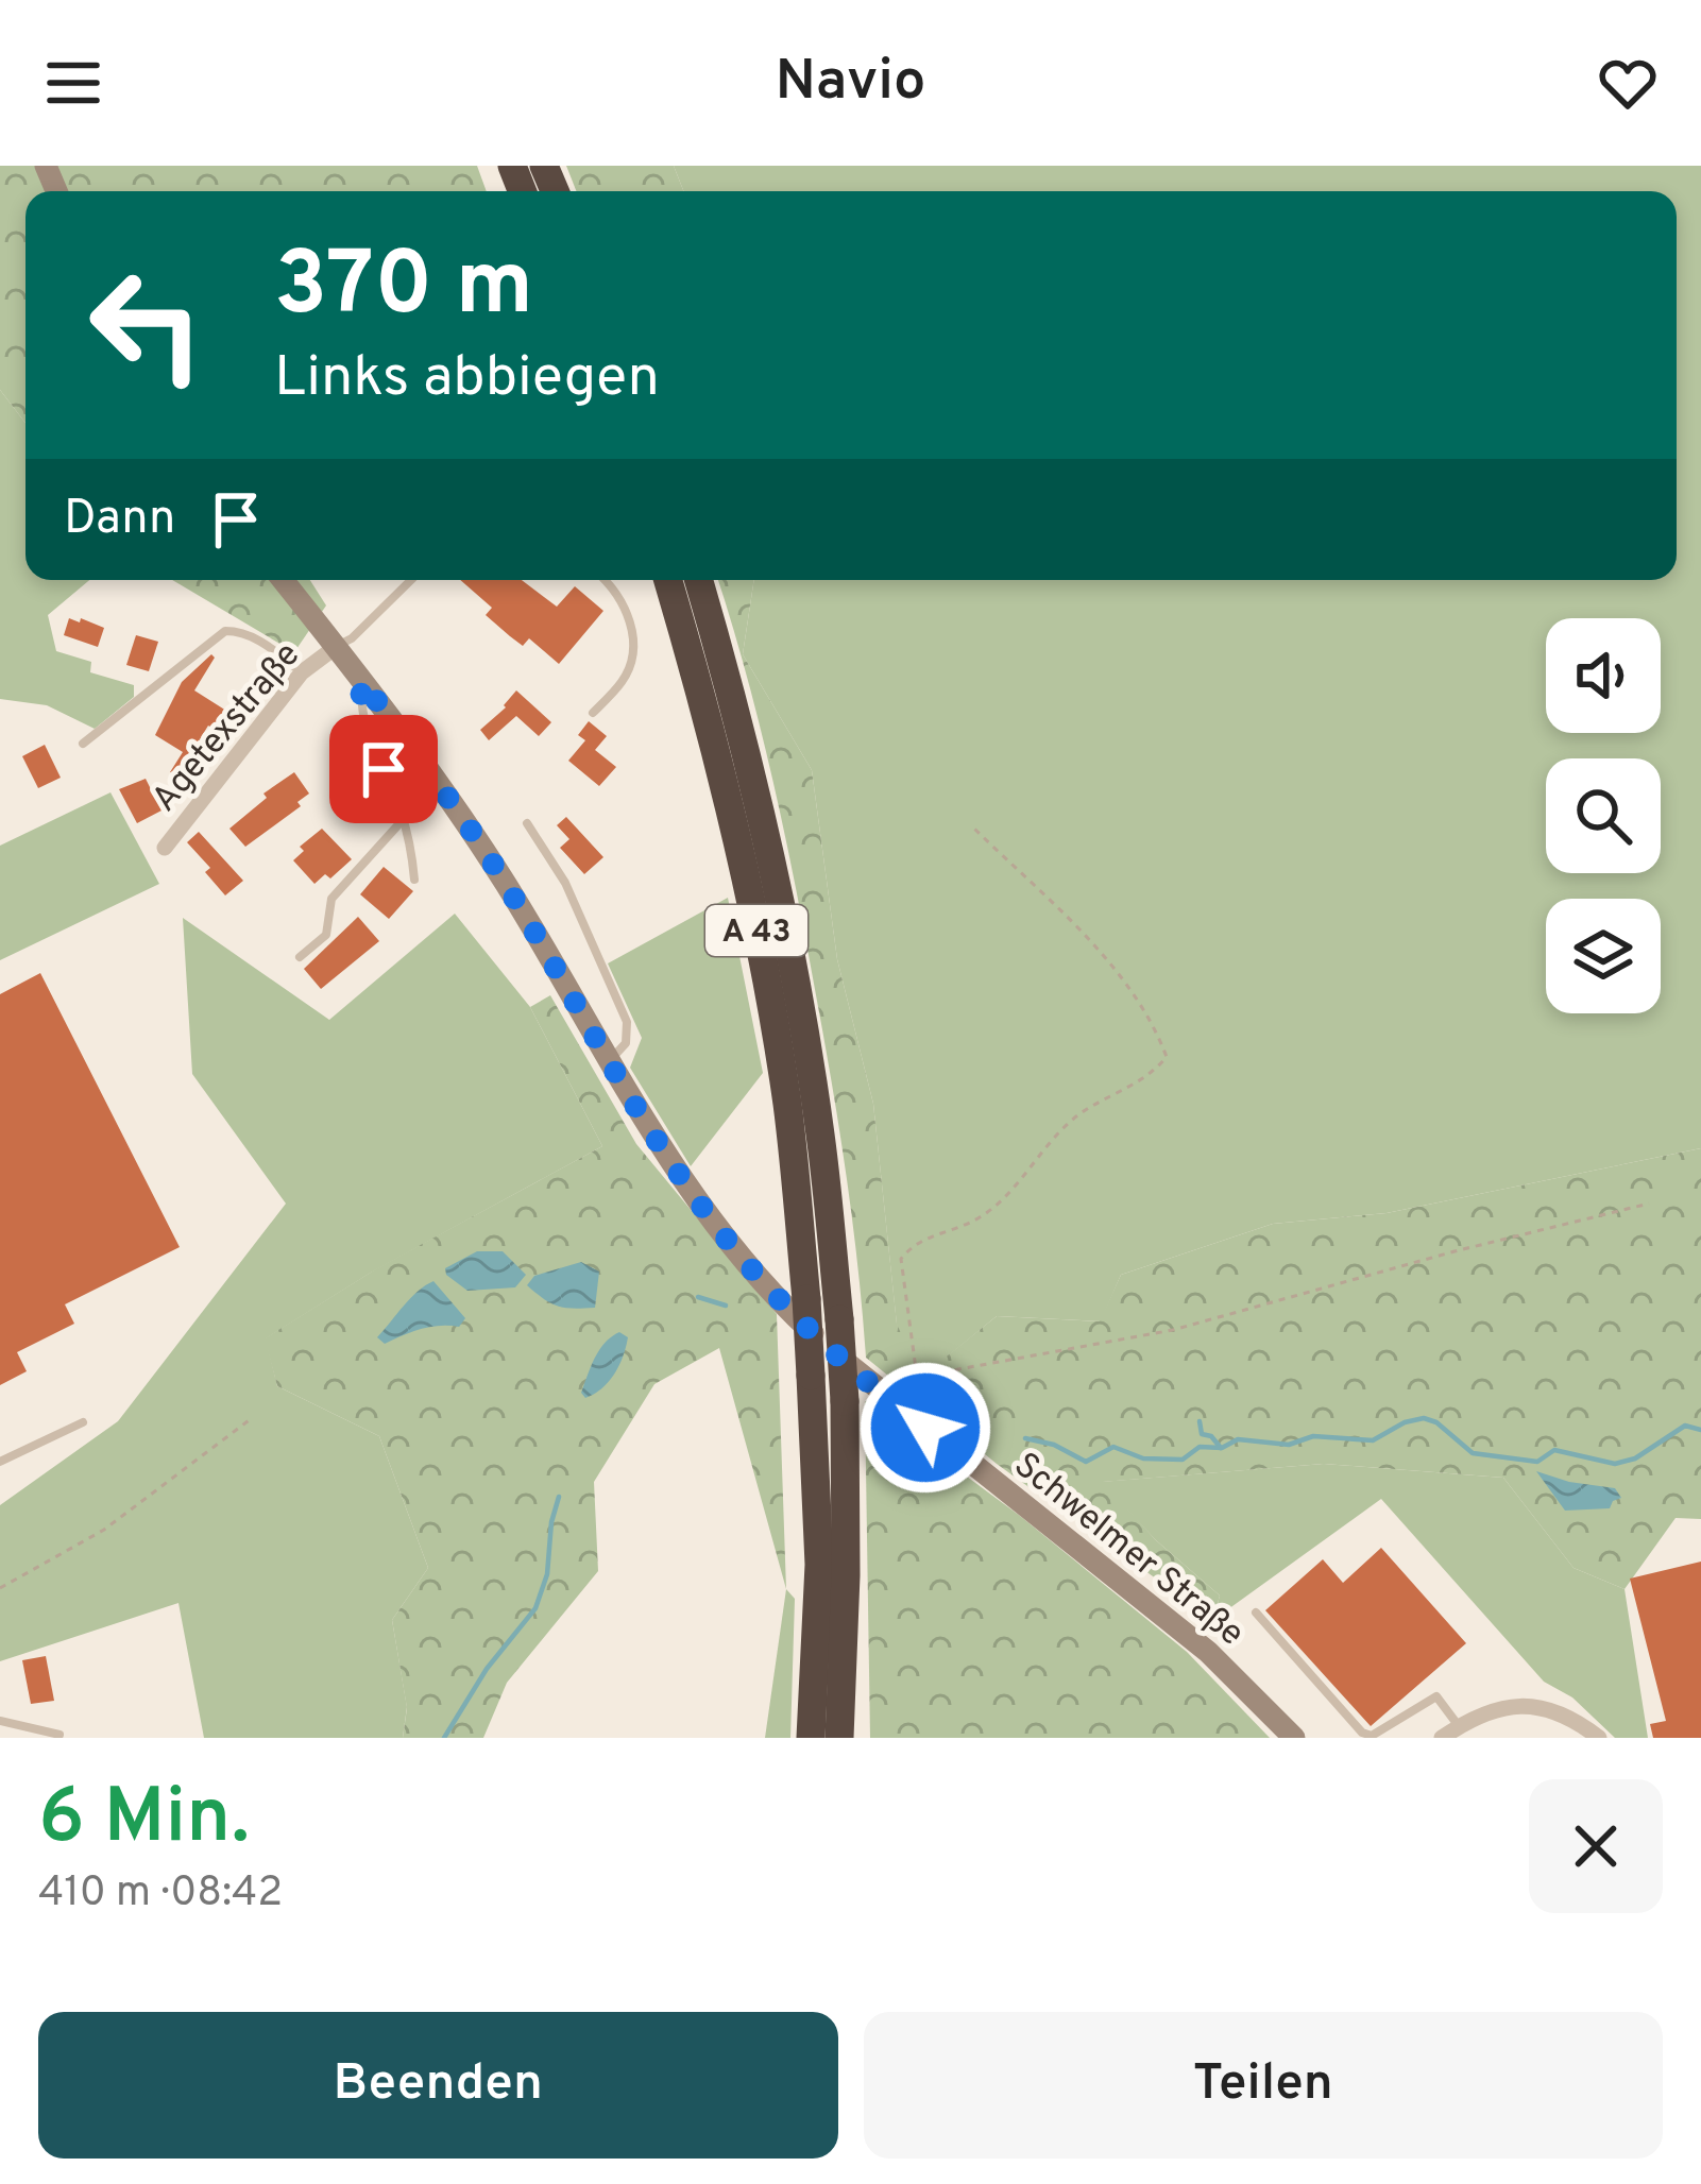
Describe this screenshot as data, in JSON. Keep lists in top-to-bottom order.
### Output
{
  "streets": {
    "highway": ["A 43"],
    "main road": ["Schwelmer Straße"],
    "street": ["Agetexstraße"]
  },
  "crossings": [
    ["Agetexstraße", "Schwelmer Straße"]
  ],
  "page": {
    "header": "Navio",
    "turn": ["370 m", "Links abbiegen"],
    "then": "Dann",
    "heading": ["6 Min.", "410 m · 08:42"],
    "buttons": ["Beenden", "Teilen"]
  }
}
